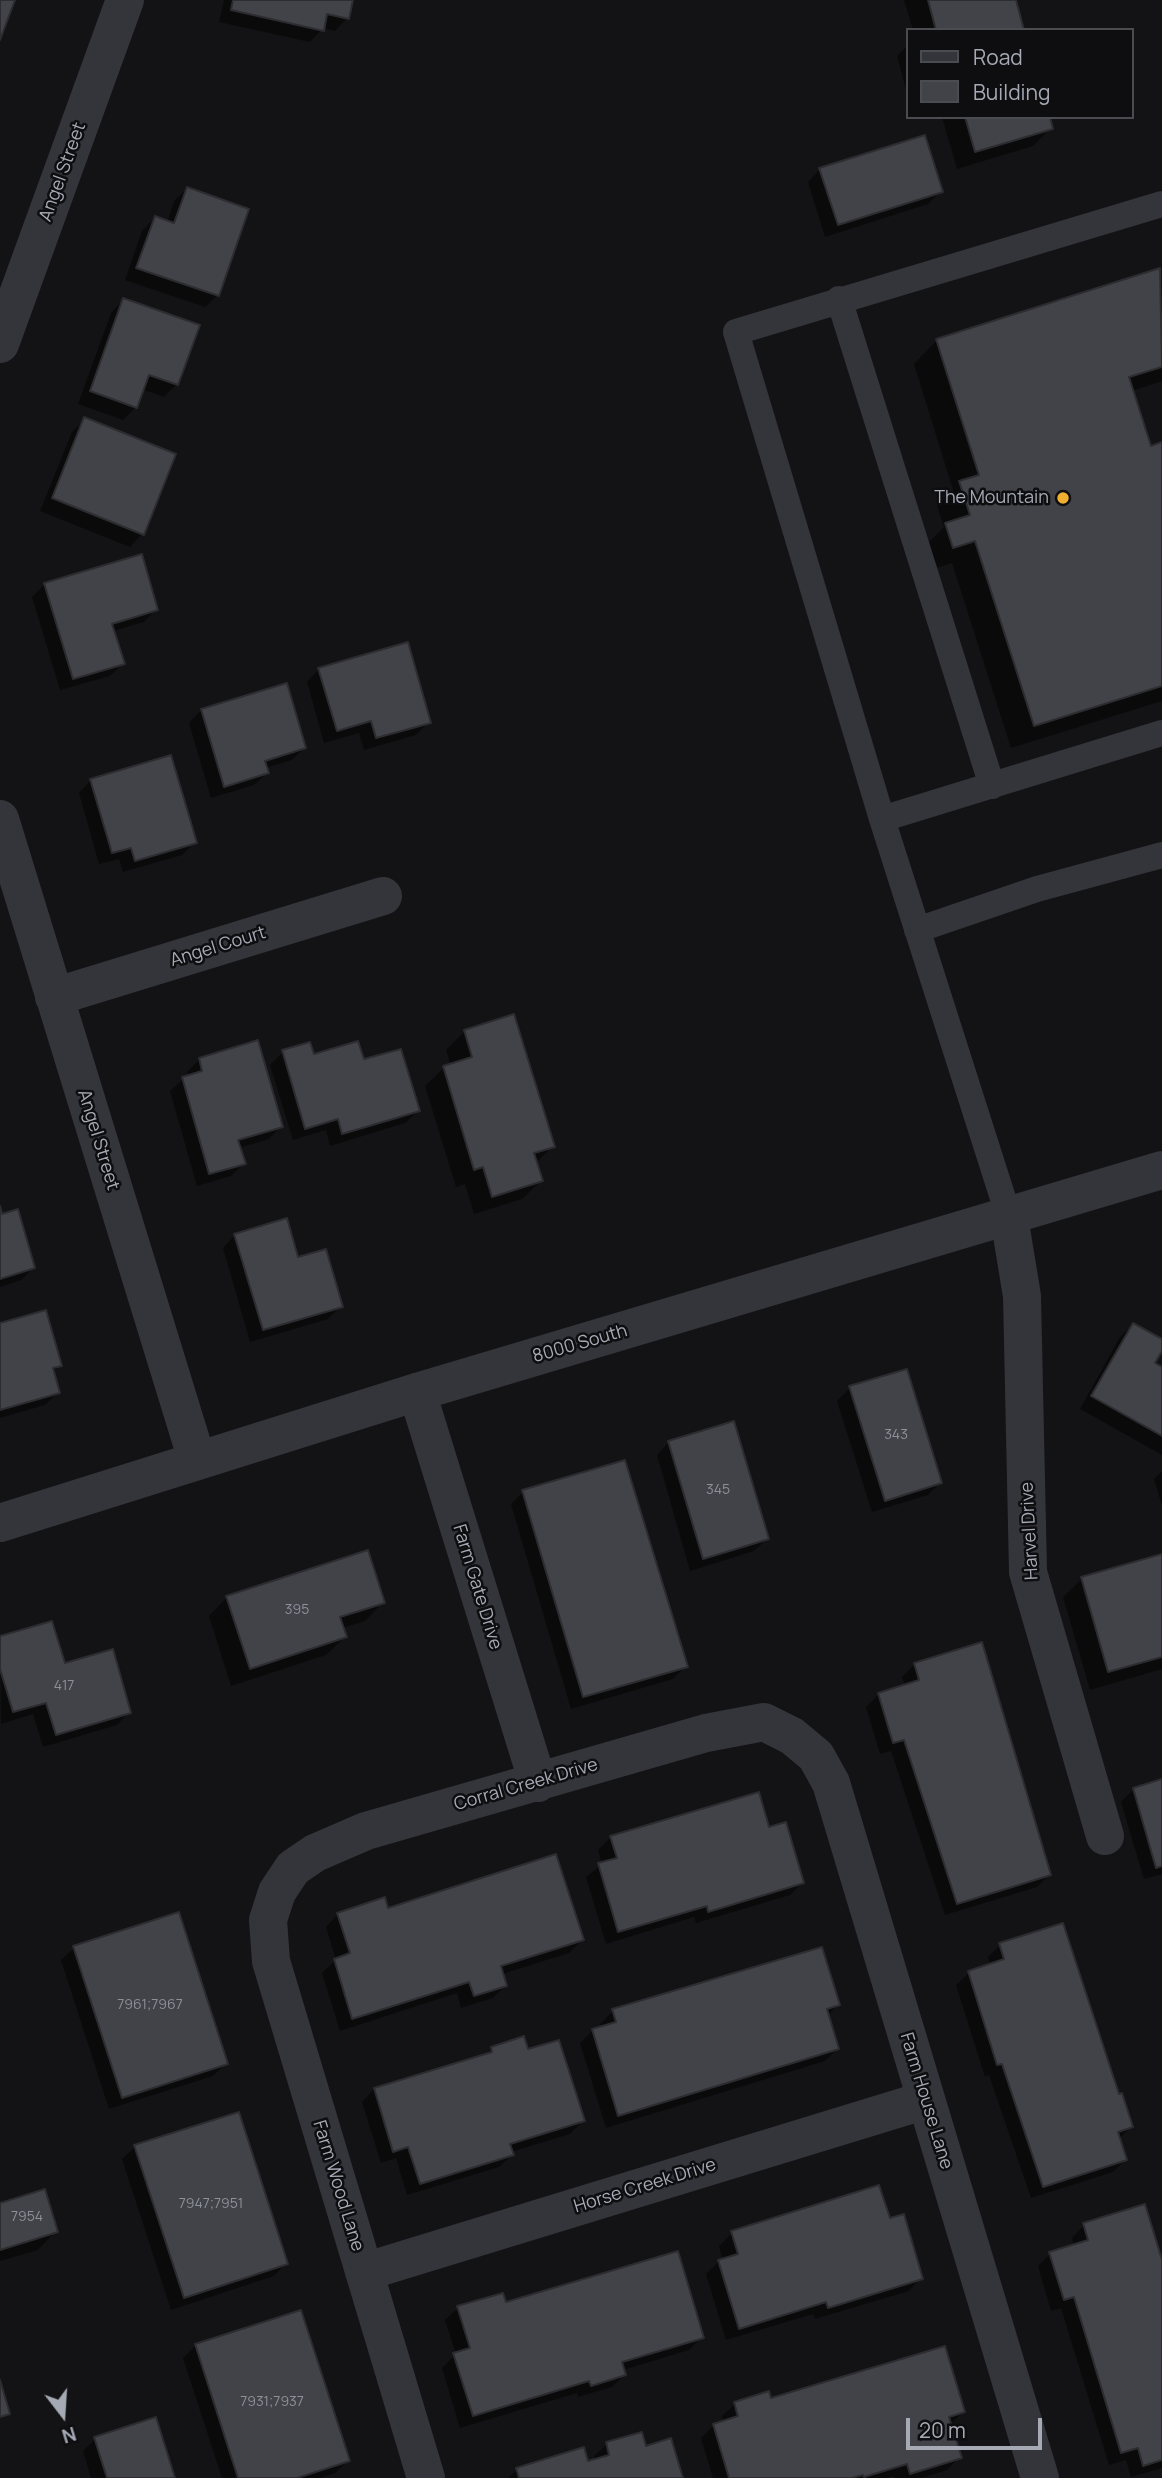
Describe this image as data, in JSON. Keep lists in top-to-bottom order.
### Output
{
  "streets": {
    "street": [
      "Angel Street",
      "Angel Court",
      "8000 South",
      "Harvel Drive",
      "Farm Gate Drive",
      "Corral Creek Drive",
      "Farm House Lane",
      "Farm Wood Lane",
      "Horse Creek Drive"
    ]
  },
  "crossings": [
    ["Angel Street", "Angel Court"],
    ["Angel Street", "8000 South"],
    ["8000 South", "Harvel Drive"],
    ["8000 South", "Farm Gate Drive"],
    ["Farm Gate Drive", "Corral Creek Drive"],
    ["Corral Creek Drive", "Farm House Lane"],
    ["Corral Creek Drive", "Farm Wood Lane"],
    ["Farm House Lane", "Horse Creek Drive"],
    ["Farm Wood Lane", "Horse Creek Drive"]
  ],
  "places": ["The Mountain"],
  "house_numbers": [
    "343",
    "345",
    "395",
    "417",
    "7961;7967",
    "7947;7951",
    "7954",
    "7931;7937"
  ],
  "legend": ["Road", "Building"],
  "scale_bar": "20 m",
  "north": "bottom"
}
